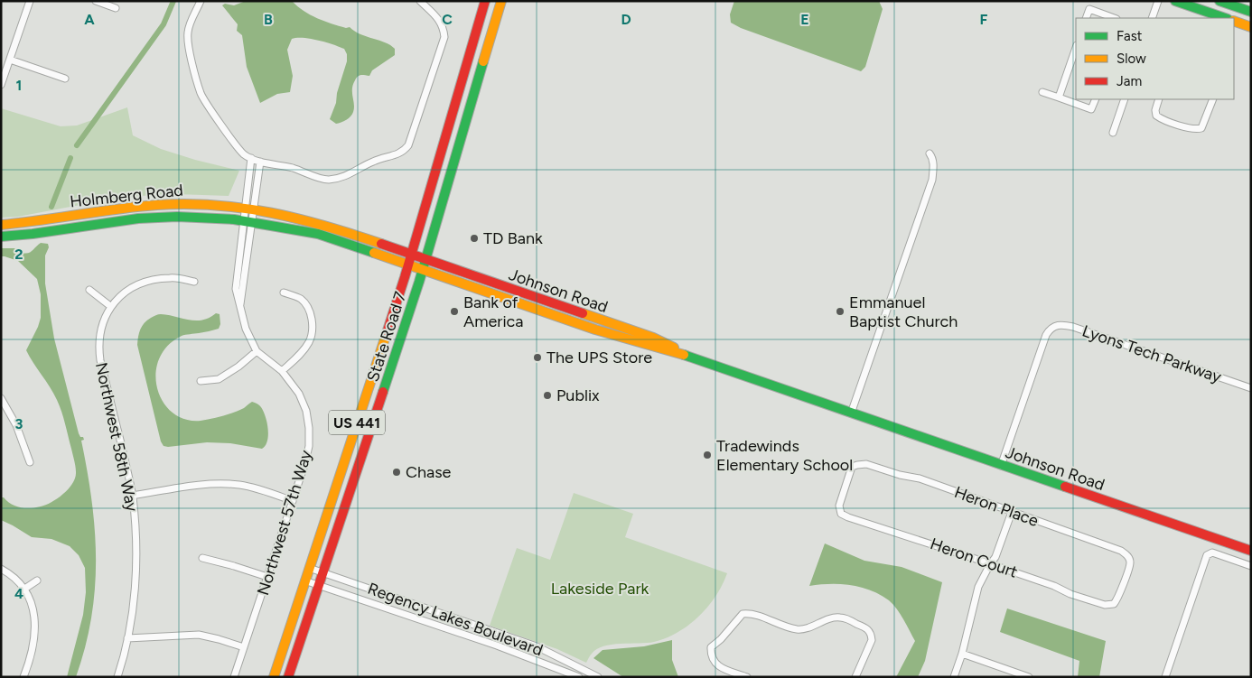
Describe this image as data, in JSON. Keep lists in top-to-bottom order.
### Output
{
  "streets": {
    "street": [
      "Holmberg Road",
      "Johnson Road",
      "State Road 7",
      "Lyons Tech Parkway",
      "US 441",
      "Northwest 58th Way",
      "Heron Place",
      "Northwest 57th Way",
      "Heron Court",
      "Regency Lakes Boulevard"
    ]
  },
  "crossings": [
    ["Holmberg Road", "Johnson Road"],
    ["Holmberg Road", "State Road 7"],
    ["Holmberg Road", "Northwest 57th Way"],
    ["Johnson Road", "State Road 7"],
    ["Johnson Road", "Lyons Tech Parkway"],
    ["State Road 7", "Regency Lakes Boulevard"],
    ["Heron Place", "Heron Court"]
  ],
  "parks": ["Lakeside Park"],
  "places": [
    "TD Bank",
    "Bank of America",
    "Emmanuel Baptist Church",
    "The UPS Store",
    "Publix",
    "Tradewinds Elementary School",
    "Chase"
  ],
  "legend": ["Fast", "Slow", "Jam"],
  "grid": {
    "columns": [
      "A",
      "B",
      "C",
      "D",
      "E",
      "F"
    ],
    "rows": [
      "1",
      "2",
      "3",
      "4"
    ]
  }
}
